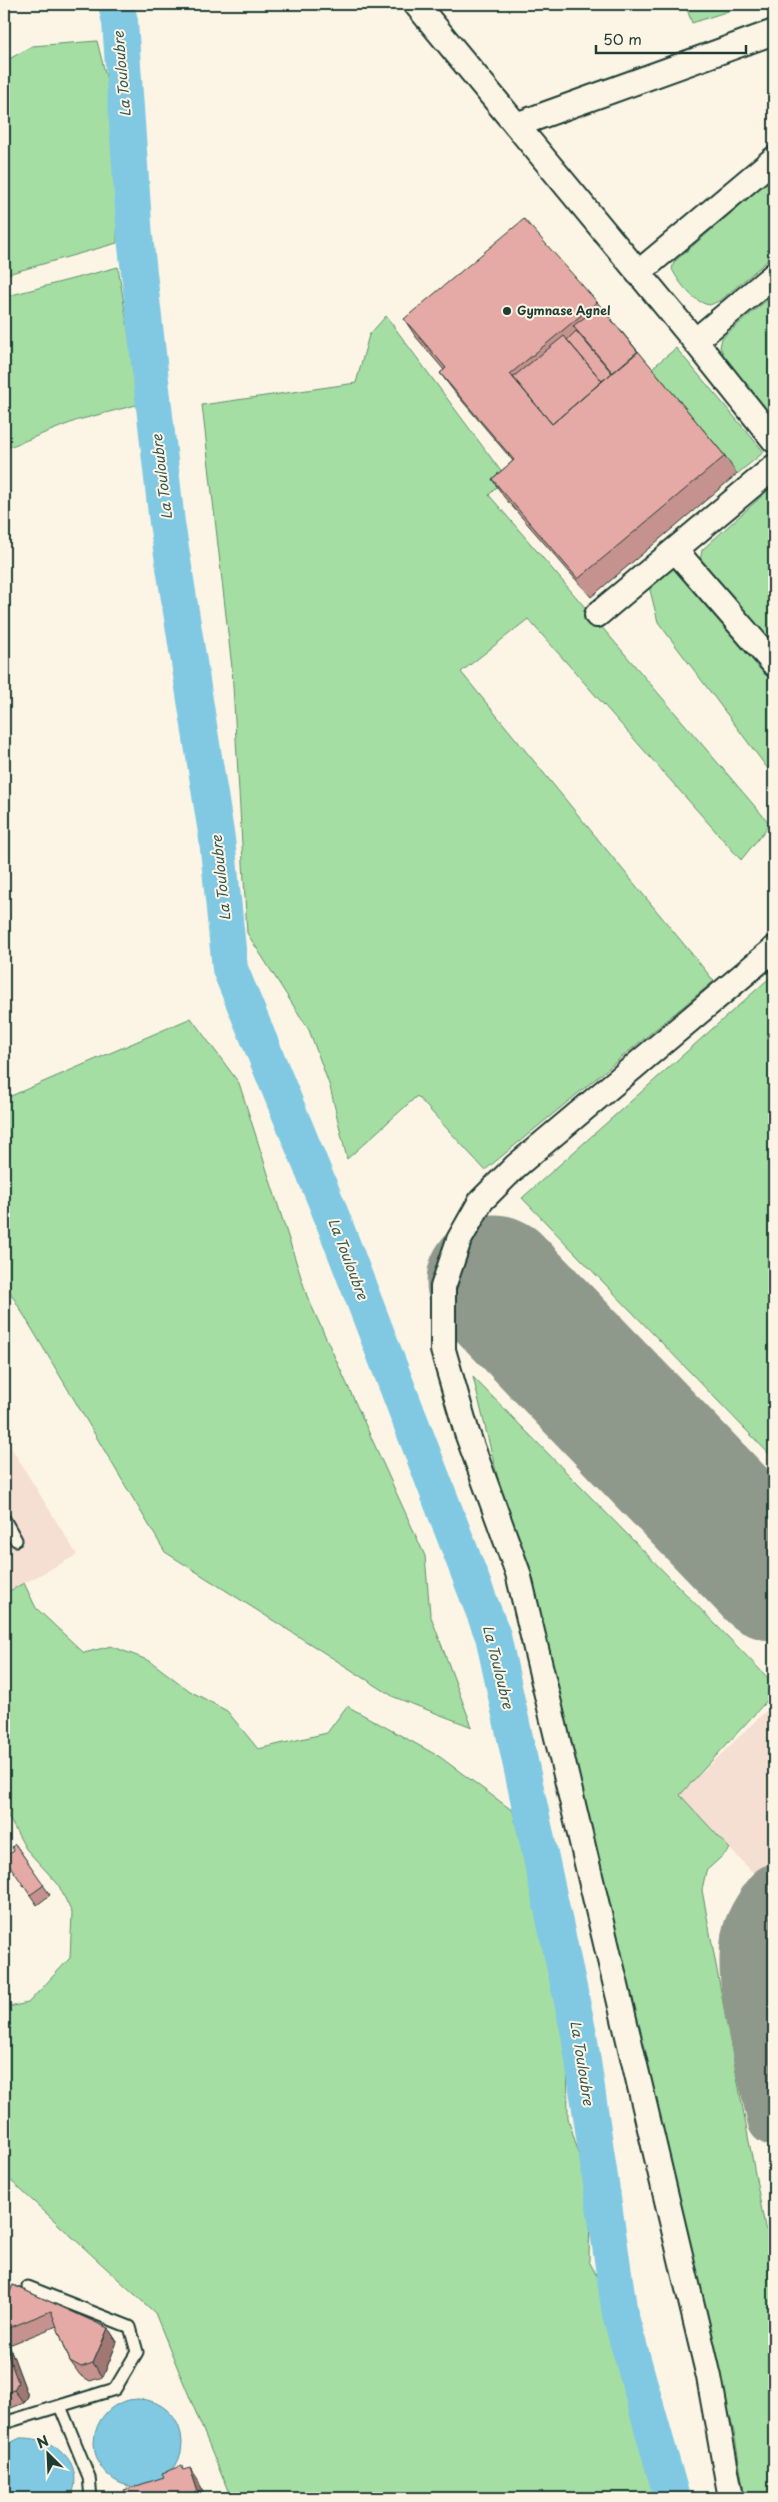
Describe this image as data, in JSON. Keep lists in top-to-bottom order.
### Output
{
  "water": ["La Touloubre"],
  "places": ["Gymnase Agnel"],
  "scale_bar": "50 m",
  "north": "top left"
}
